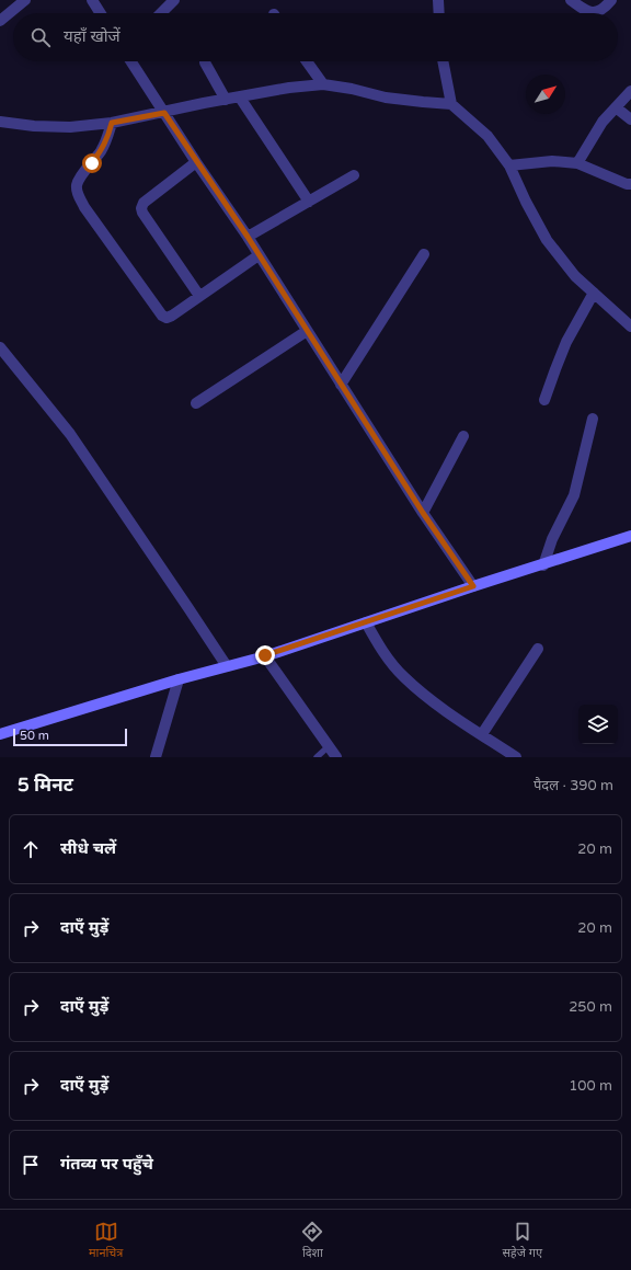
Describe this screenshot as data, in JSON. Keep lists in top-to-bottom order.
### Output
{
  "scale_bar": "50 m",
  "north": "top right",
  "page": {
    "search": "यहाँ खोजें",
    "scale": "50 m",
    "heading": ["5 मिनट", "पैदल · 390 m"],
    "list": [
      ["सीधे चलें", "20 m"],
      ["दाएँ मुड़ें", "20 m"],
      ["दाएँ मुड़ें", "250 m"],
      ["दाएँ मुड़ें", "100 m"],
      "गंतव्य पर पहुँचे"
    ],
    "nav": ["मानचित्र", "दिशा", "सहेजे गए"]
  }
}
